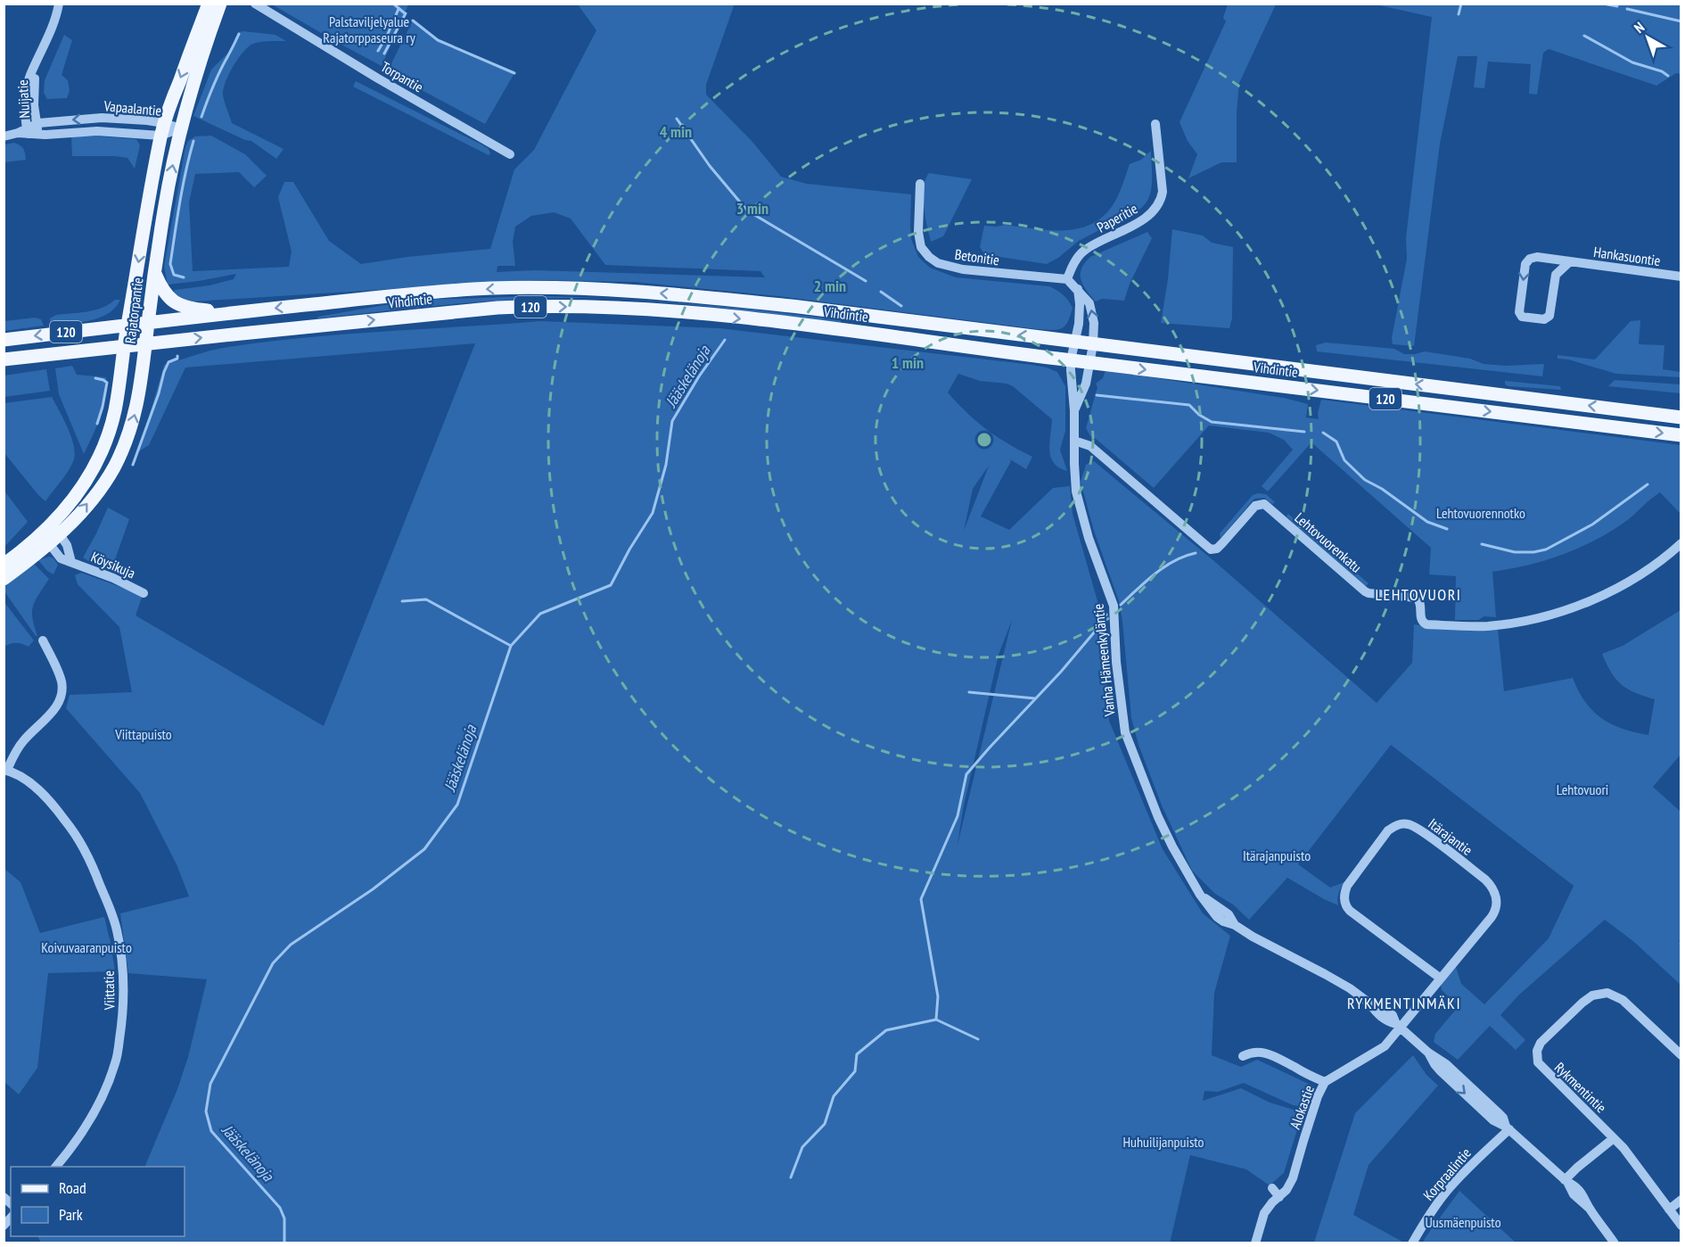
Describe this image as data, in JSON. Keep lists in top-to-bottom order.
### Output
{
  "streets": {
    "main road": ["Vihdintie", "120", "Rajatorpantie"],
    "street": [
      "Torpantie",
      "Nuijatie",
      "Vapaalantie",
      "Paperitie",
      "Hankasuontie",
      "Betonitie",
      "Lehtovuorenkatu",
      "Köysikuja",
      "Vanha Hämeenkyläntie",
      "Itärajantie",
      "Viittatie",
      "Rykmentintie",
      "Alokastie",
      "Korpraalintie"
    ]
  },
  "crossings": [
    ["Nuijatie", "Vapaalantie"],
    ["Vapaalantie", "Rajatorpantie"],
    ["Paperitie", "Betonitie"],
    ["Vihdintie", "Rajatorpantie"],
    ["Vihdintie", "Vanha Hämeenkyläntie"],
    ["Rajatorpantie", "Köysikuja"],
    ["Lehtovuorenkatu", "Vanha Hämeenkyläntie"],
    ["Vanha Hämeenkyläntie", "Itärajantie"],
    ["Vanha Hämeenkyläntie", "Alokastie"],
    ["Vanha Hämeenkyläntie", "Korpraalintie"],
    ["Itärajantie", "Alokastie"]
  ],
  "districts": ["LEHTOVUORI", "RYKMENTINMÄKI"],
  "water": ["Jääskelänoja"],
  "parks": [
    "Palstaviljelyalue Rajatorppaseura ry",
    "Lehtovuorennotko",
    "Viittapuisto",
    "Lehtovuori",
    "Itärajanpuisto",
    "Koivuvaaranpuisto",
    "Huhuilijanpuisto",
    "Uusmäenpuisto"
  ],
  "legend": ["Road", "Park"],
  "north": "top left",
  "rings": [
    "4 min",
    "3 min",
    "2 min",
    "1 min"
  ]
}
